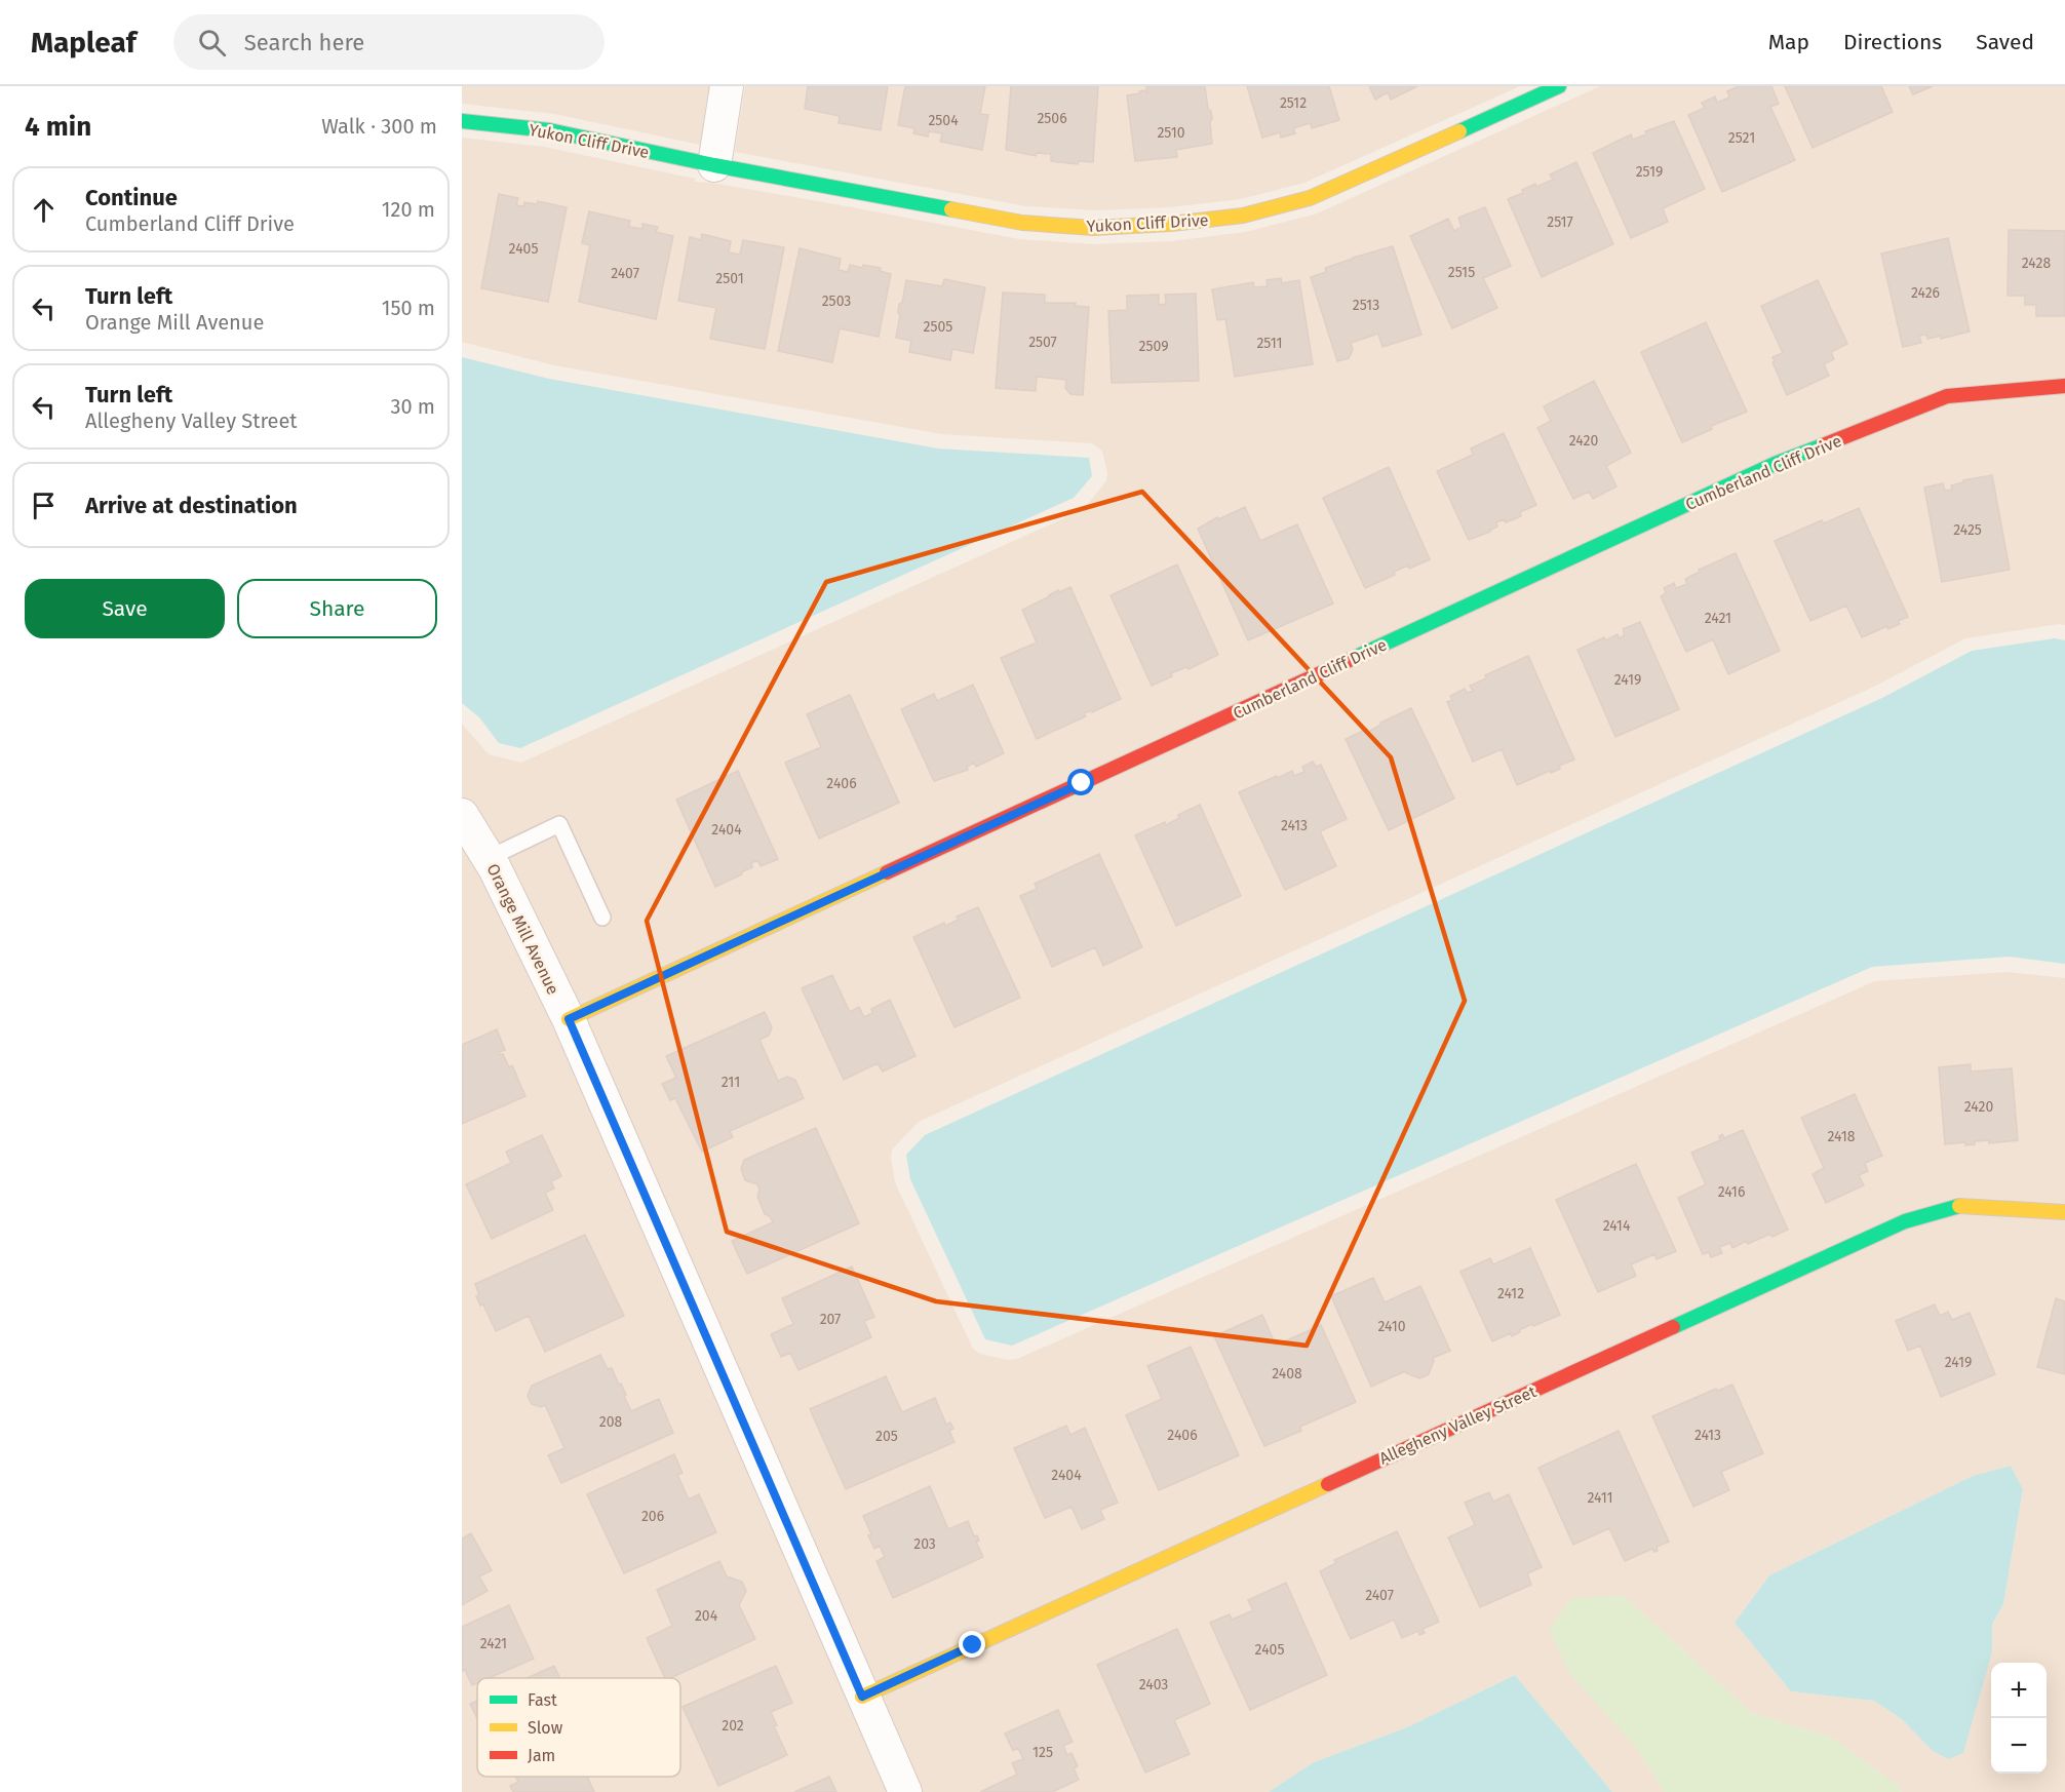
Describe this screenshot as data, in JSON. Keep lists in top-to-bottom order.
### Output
{
  "streets": {
    "street": [
      "Yukon Cliff Drive",
      "Cumberland Cliff Drive",
      "Orange Mill Avenue",
      "Allegheny Valley Street"
    ]
  },
  "crossings": [
    ["Cumberland Cliff Drive", "Orange Mill Avenue"],
    ["Orange Mill Avenue", "Allegheny Valley Street"]
  ],
  "house_numbers": [
    "2512",
    "2506",
    "2504",
    "2510",
    "2521",
    "2519",
    "2517",
    "2405",
    "2428",
    "2515",
    "2407",
    "2501",
    "2426",
    "2503",
    "2513",
    "2505",
    "2507",
    "2511",
    "2509",
    "2420",
    "2425",
    "2421",
    "2419",
    "2406",
    "2413",
    "2404",
    "211",
    "2420",
    "2418",
    "2416",
    "2414",
    "2412",
    "207",
    "2410",
    "2419",
    "2408",
    "208",
    "2406",
    "2413",
    "205",
    "2404",
    "2411",
    "206",
    "203",
    "2407",
    "204",
    "2421",
    "2405",
    "2403",
    "202",
    "125"
  ],
  "legend": ["Fast", "Slow", "Jam"],
  "page": {
    "header": "Mapleaf",
    "search": "Search here",
    "nav": ["Map", "Directions", "Saved"],
    "heading": ["4 min", "Walk · 300 m"],
    "list": [
      ["Continue", "Cumberland Cliff Drive", "120 m"],
      ["Turn left", "Orange Mill Avenue", "150 m"],
      ["Turn left", "Allegheny Valley Street", "30 m"],
      "Arrive at destination"
    ],
    "buttons": ["Save", "Share"],
    "map_buttons": ["+", "−"]
  }
}
